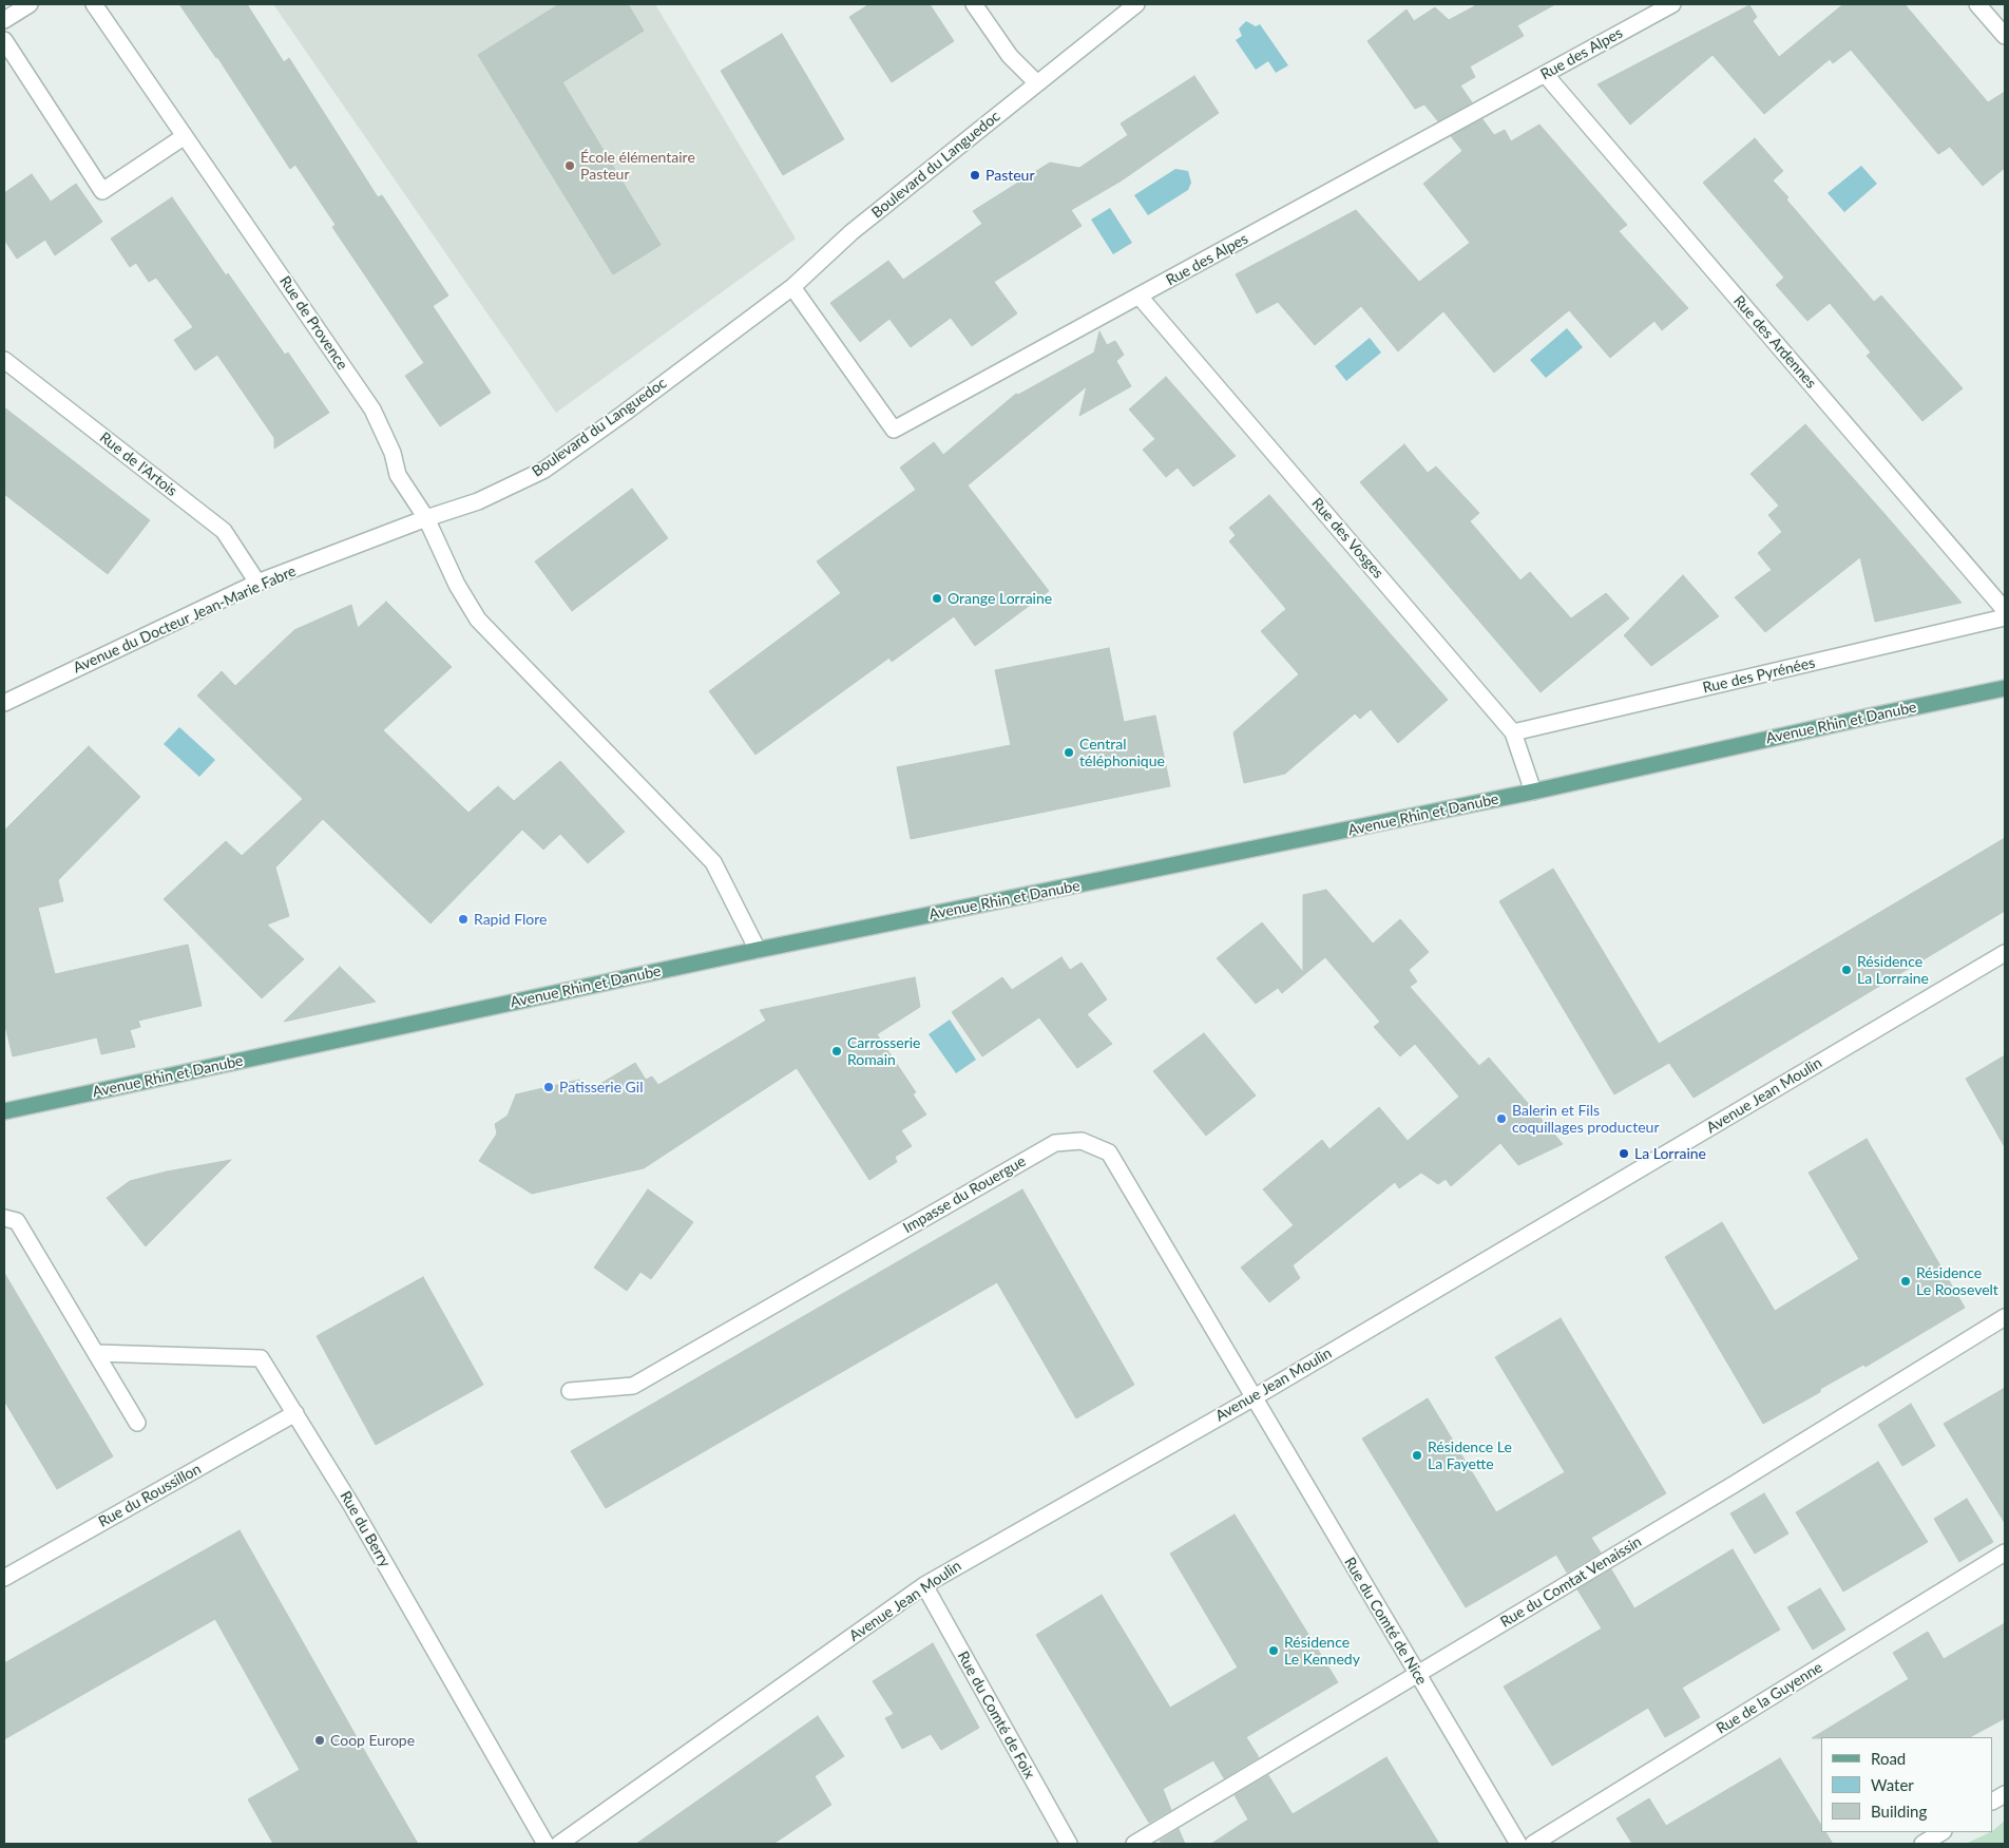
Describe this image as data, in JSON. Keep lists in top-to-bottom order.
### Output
{
  "streets": {
    "main road": ["Avenue Rhin et Danube"],
    "street": [
      "Rue des Alpes",
      "Boulevard du Languedoc",
      "Rue de Provence",
      "Rue des Ardennes",
      "Rue de l'Artois",
      "Rue des Vosges",
      "Avenue du Docteur Jean-Marie Fabre",
      "Rue des Pyrénées",
      "Avenue Jean Moulin",
      "Impasse du Rouergue",
      "Rue du Roussillon",
      "Rue du Berry",
      "Rue du Comtat Venaissin",
      "Rue du Comté de Nice",
      "Rue de la Guyenne",
      "Rue du Comté de Foix"
    ]
  },
  "crossings": [
    ["Rue des Alpes", "Boulevard du Languedoc"],
    ["Rue des Alpes", "Rue des Ardennes"],
    ["Rue des Alpes", "Rue des Vosges"],
    ["Boulevard du Languedoc", "Rue de Provence"],
    ["Boulevard du Languedoc", "Avenue du Docteur Jean-Marie Fabre"],
    ["Rue de Provence", "Avenue du Docteur Jean-Marie Fabre"],
    ["Rue de l'Artois", "Avenue du Docteur Jean-Marie Fabre"],
    ["Rue des Vosges", "Rue des Pyrénées"],
    ["Rue des Vosges", "Avenue Rhin et Danube"],
    ["Avenue Jean Moulin", "Impasse du Rouergue"],
    ["Avenue Jean Moulin", "Rue du Comté de Nice"],
    ["Avenue Jean Moulin", "Rue du Comté de Foix"],
    ["Impasse du Rouergue", "Rue du Comté de Nice"],
    ["Rue du Roussillon", "Rue du Berry"],
    ["Rue du Comtat Venaissin", "Rue du Comté de Nice"]
  ],
  "places": [
    "École élémentaire Pasteur",
    "Pasteur",
    "Orange Lorraine",
    "Central téléphonique",
    "Rapid Flore",
    "Résidence La Lorraine",
    "Carrosserie Romain",
    "Patisserie Gil",
    "Balerin et Fils coquillages producteur",
    "La Lorraine",
    "Résidence Le Roosevelt",
    "Résidence Le La Fayette",
    "Résidence Le Kennedy",
    "Coop Europe"
  ],
  "legend": ["Road", "Water", "Building"]
}
